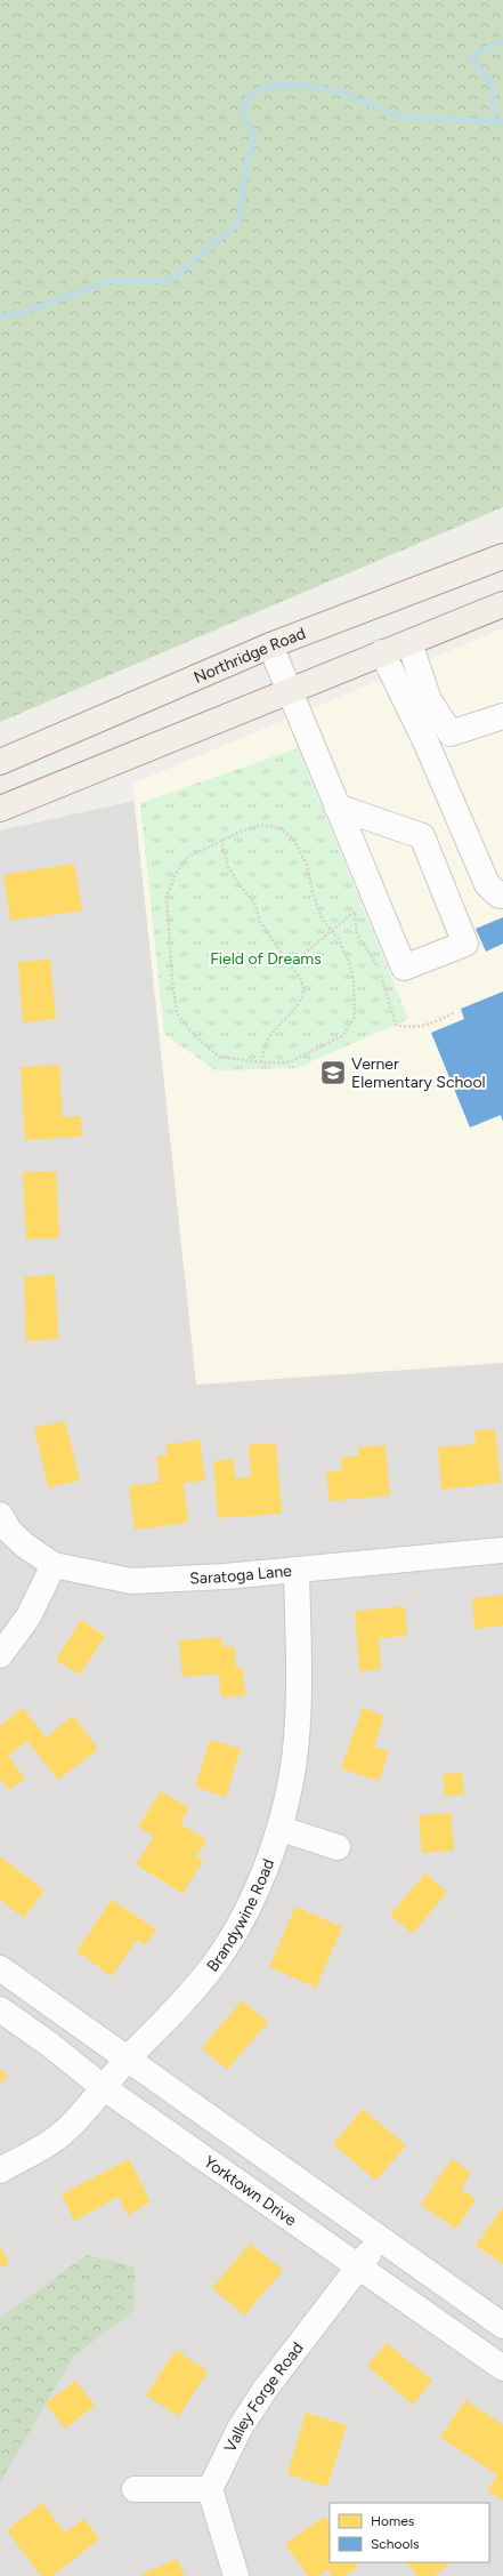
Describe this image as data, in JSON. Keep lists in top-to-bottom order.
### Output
{
  "streets": {
    "main road": ["Northridge Road"],
    "street": [
      "Saratoga Lane",
      "Brandywine Road",
      "Yorktown Drive",
      "Valley Forge Road"
    ]
  },
  "crossings": [
    ["Saratoga Lane", "Brandywine Road"],
    ["Brandywine Road", "Yorktown Drive"],
    ["Yorktown Drive", "Valley Forge Road"]
  ],
  "parks": ["Field of Dreams"],
  "places": {
    "school or university": ["Verner Elementary School"]
  },
  "legend": ["Homes", "Schools"]
}
